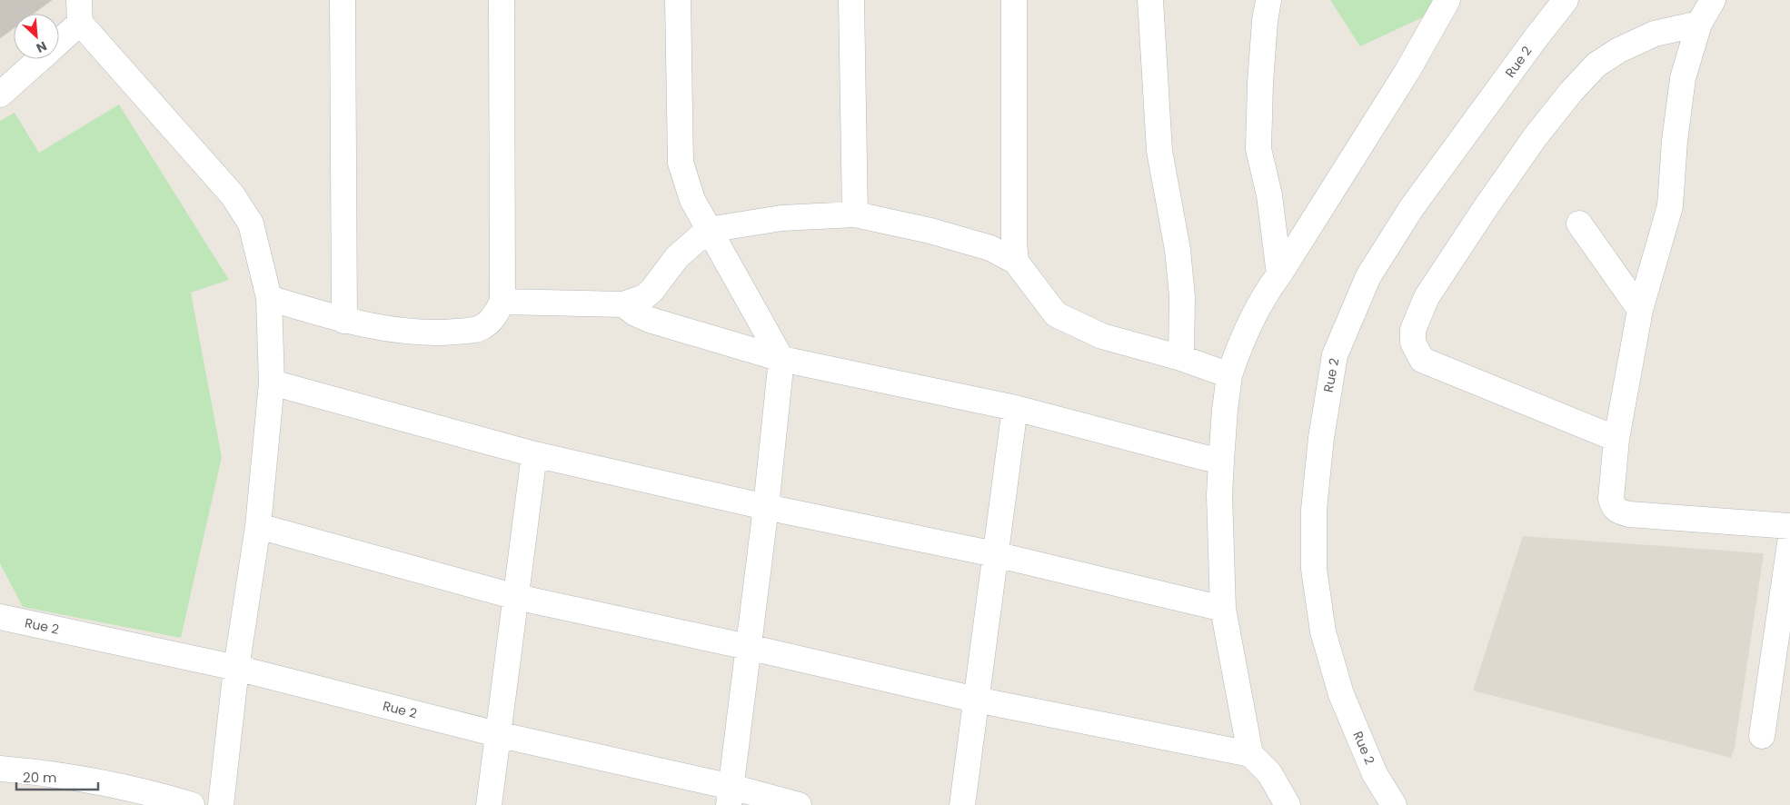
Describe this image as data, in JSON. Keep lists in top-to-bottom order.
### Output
{
  "streets": {
    "street": ["Rue 2"]
  },
  "scale_bar": "20 m",
  "north": "bottom right"
}
